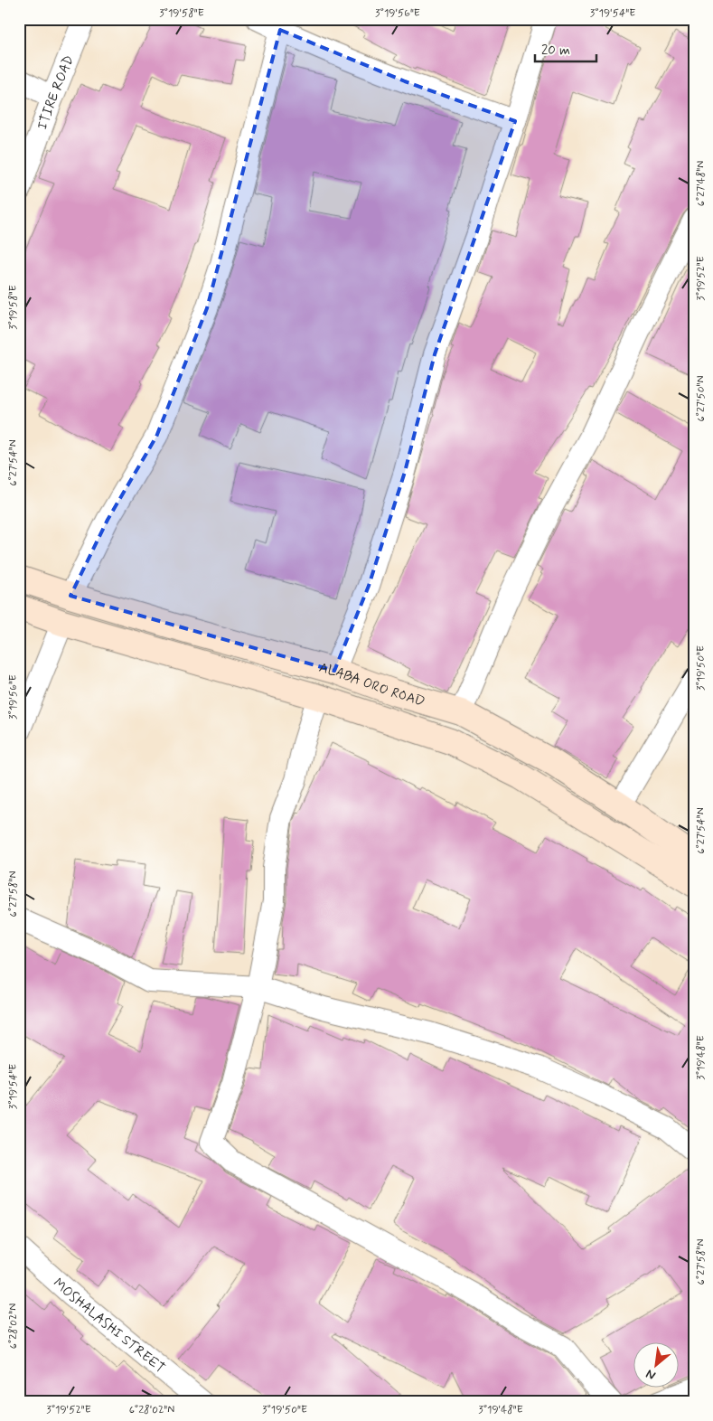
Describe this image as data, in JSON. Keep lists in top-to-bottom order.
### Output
{
  "streets": {
    "main road": ["ALABA ORO ROAD"],
    "street": ["ITIRE ROAD", "MOSHALASHI STREET"]
  },
  "scale_bar": "20 m",
  "north": "bottom left",
  "coordinates": [
    "3°19'58\"E",
    "3°19'56\"E",
    "3°19'54\"E",
    "6°27'48\"N",
    "3°19'52\"E",
    "6°27'50\"N",
    "6°27'54\"N",
    "3°19'50\"E",
    "6°27'58\"N",
    "3°19'48\"E",
    "6°28'02\"N"
  ]
}
